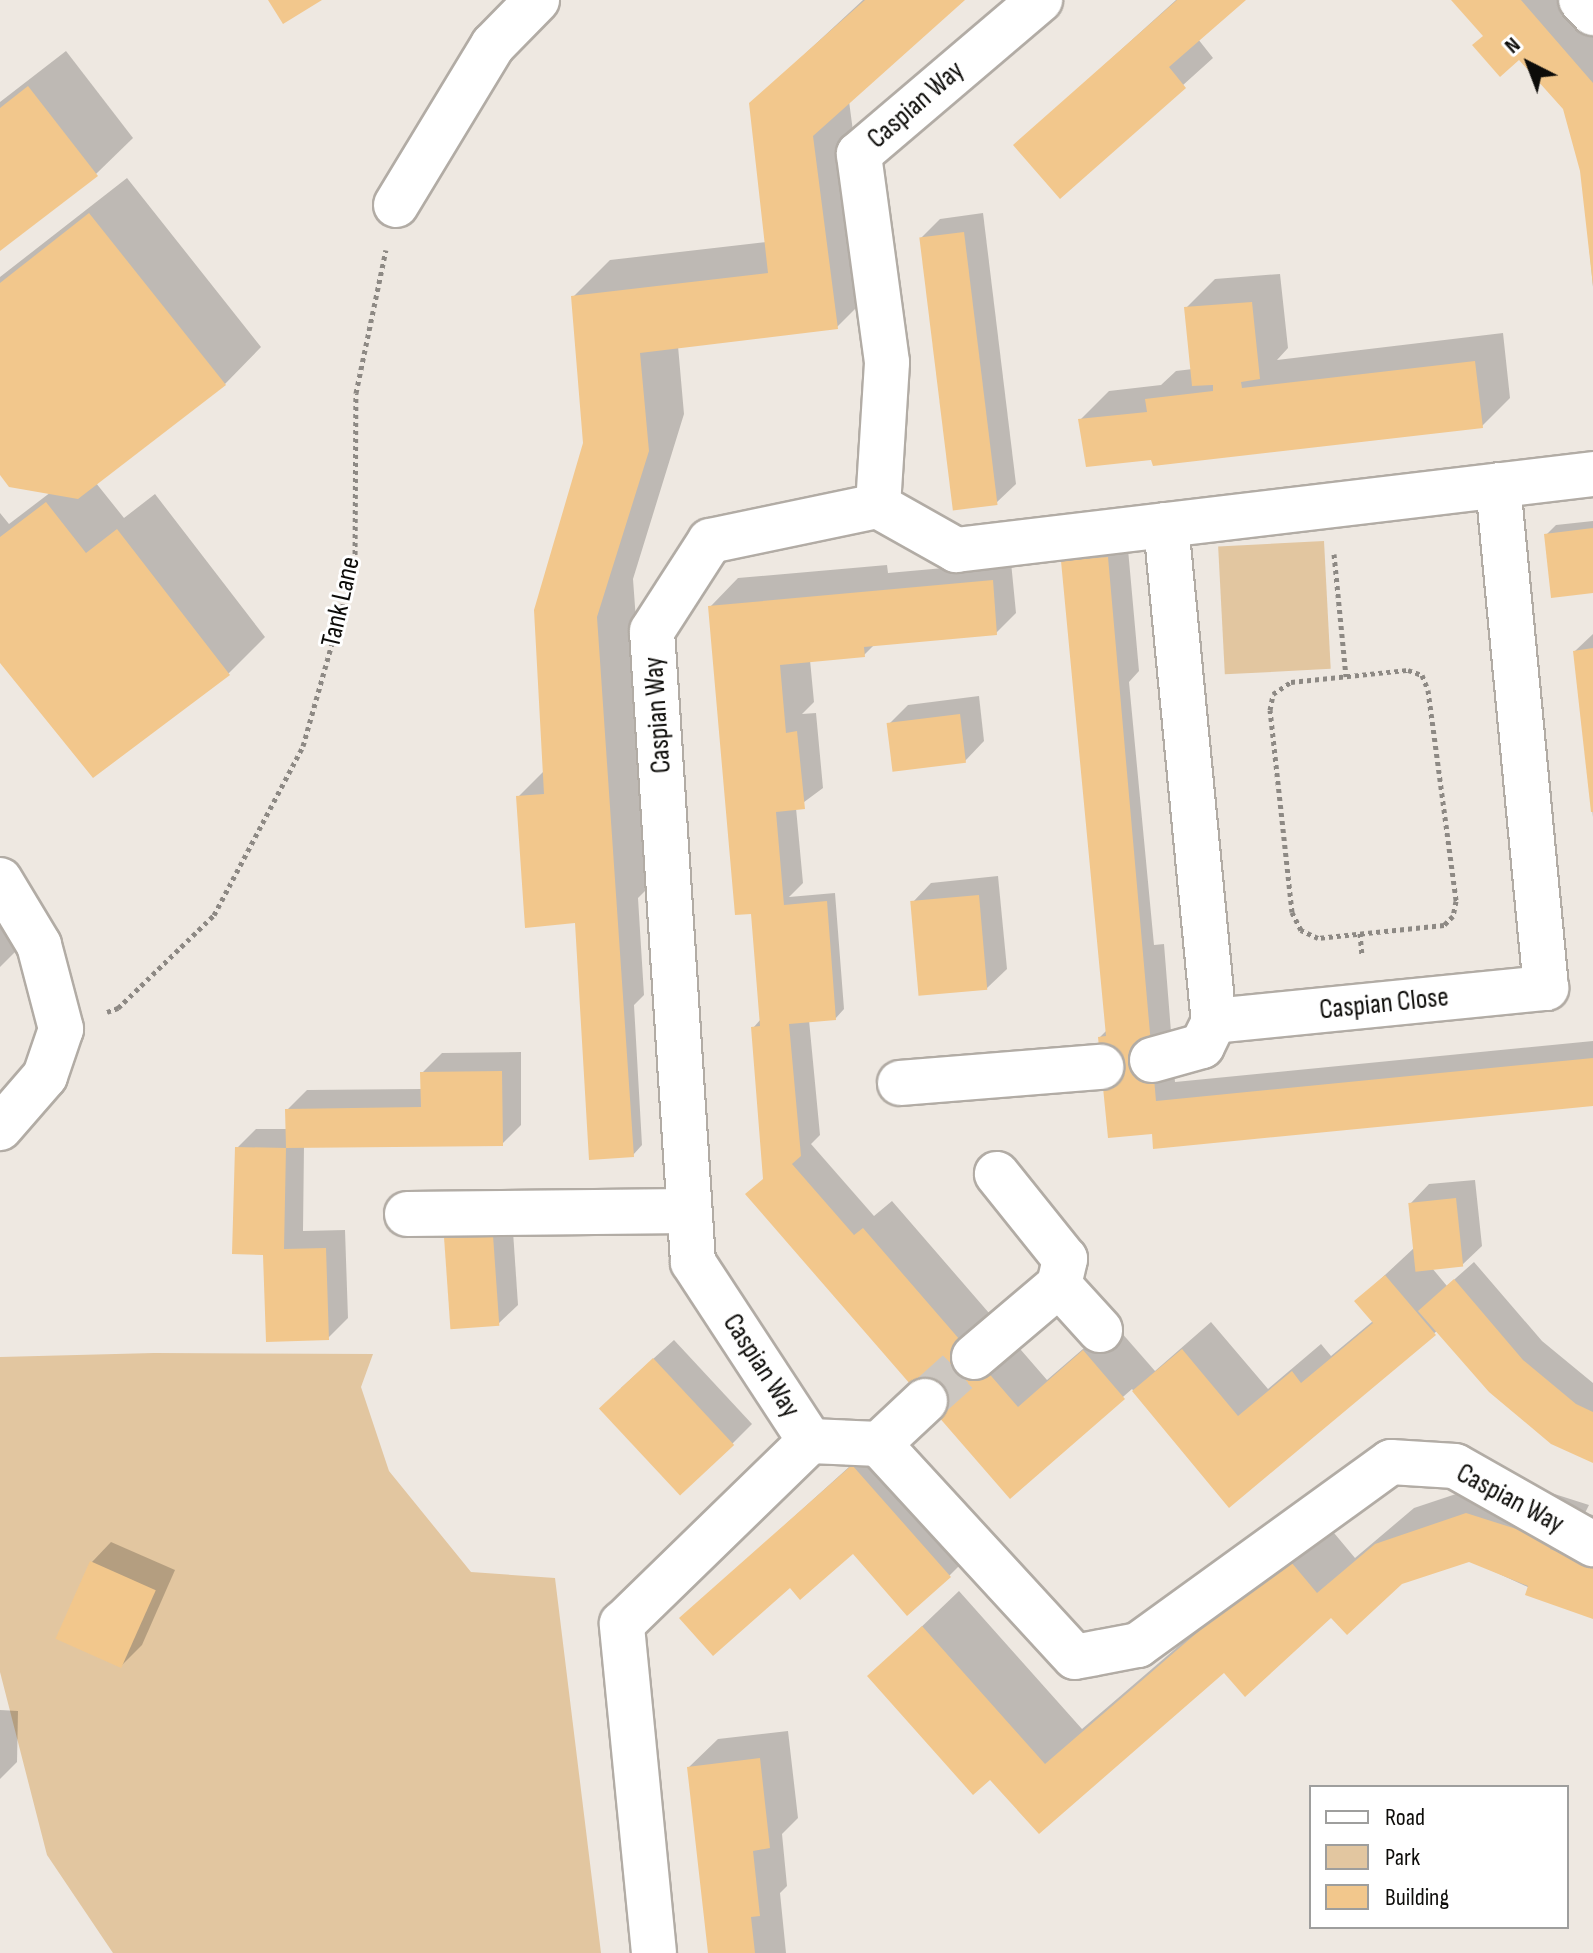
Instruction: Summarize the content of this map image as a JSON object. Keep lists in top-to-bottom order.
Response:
{
  "streets": {
    "street": ["Caspian Way", "Caspian Close"],
    "path": ["Tank Lane"]
  },
  "legend": ["Road", "Park", "Building"],
  "north": "top left"
}
